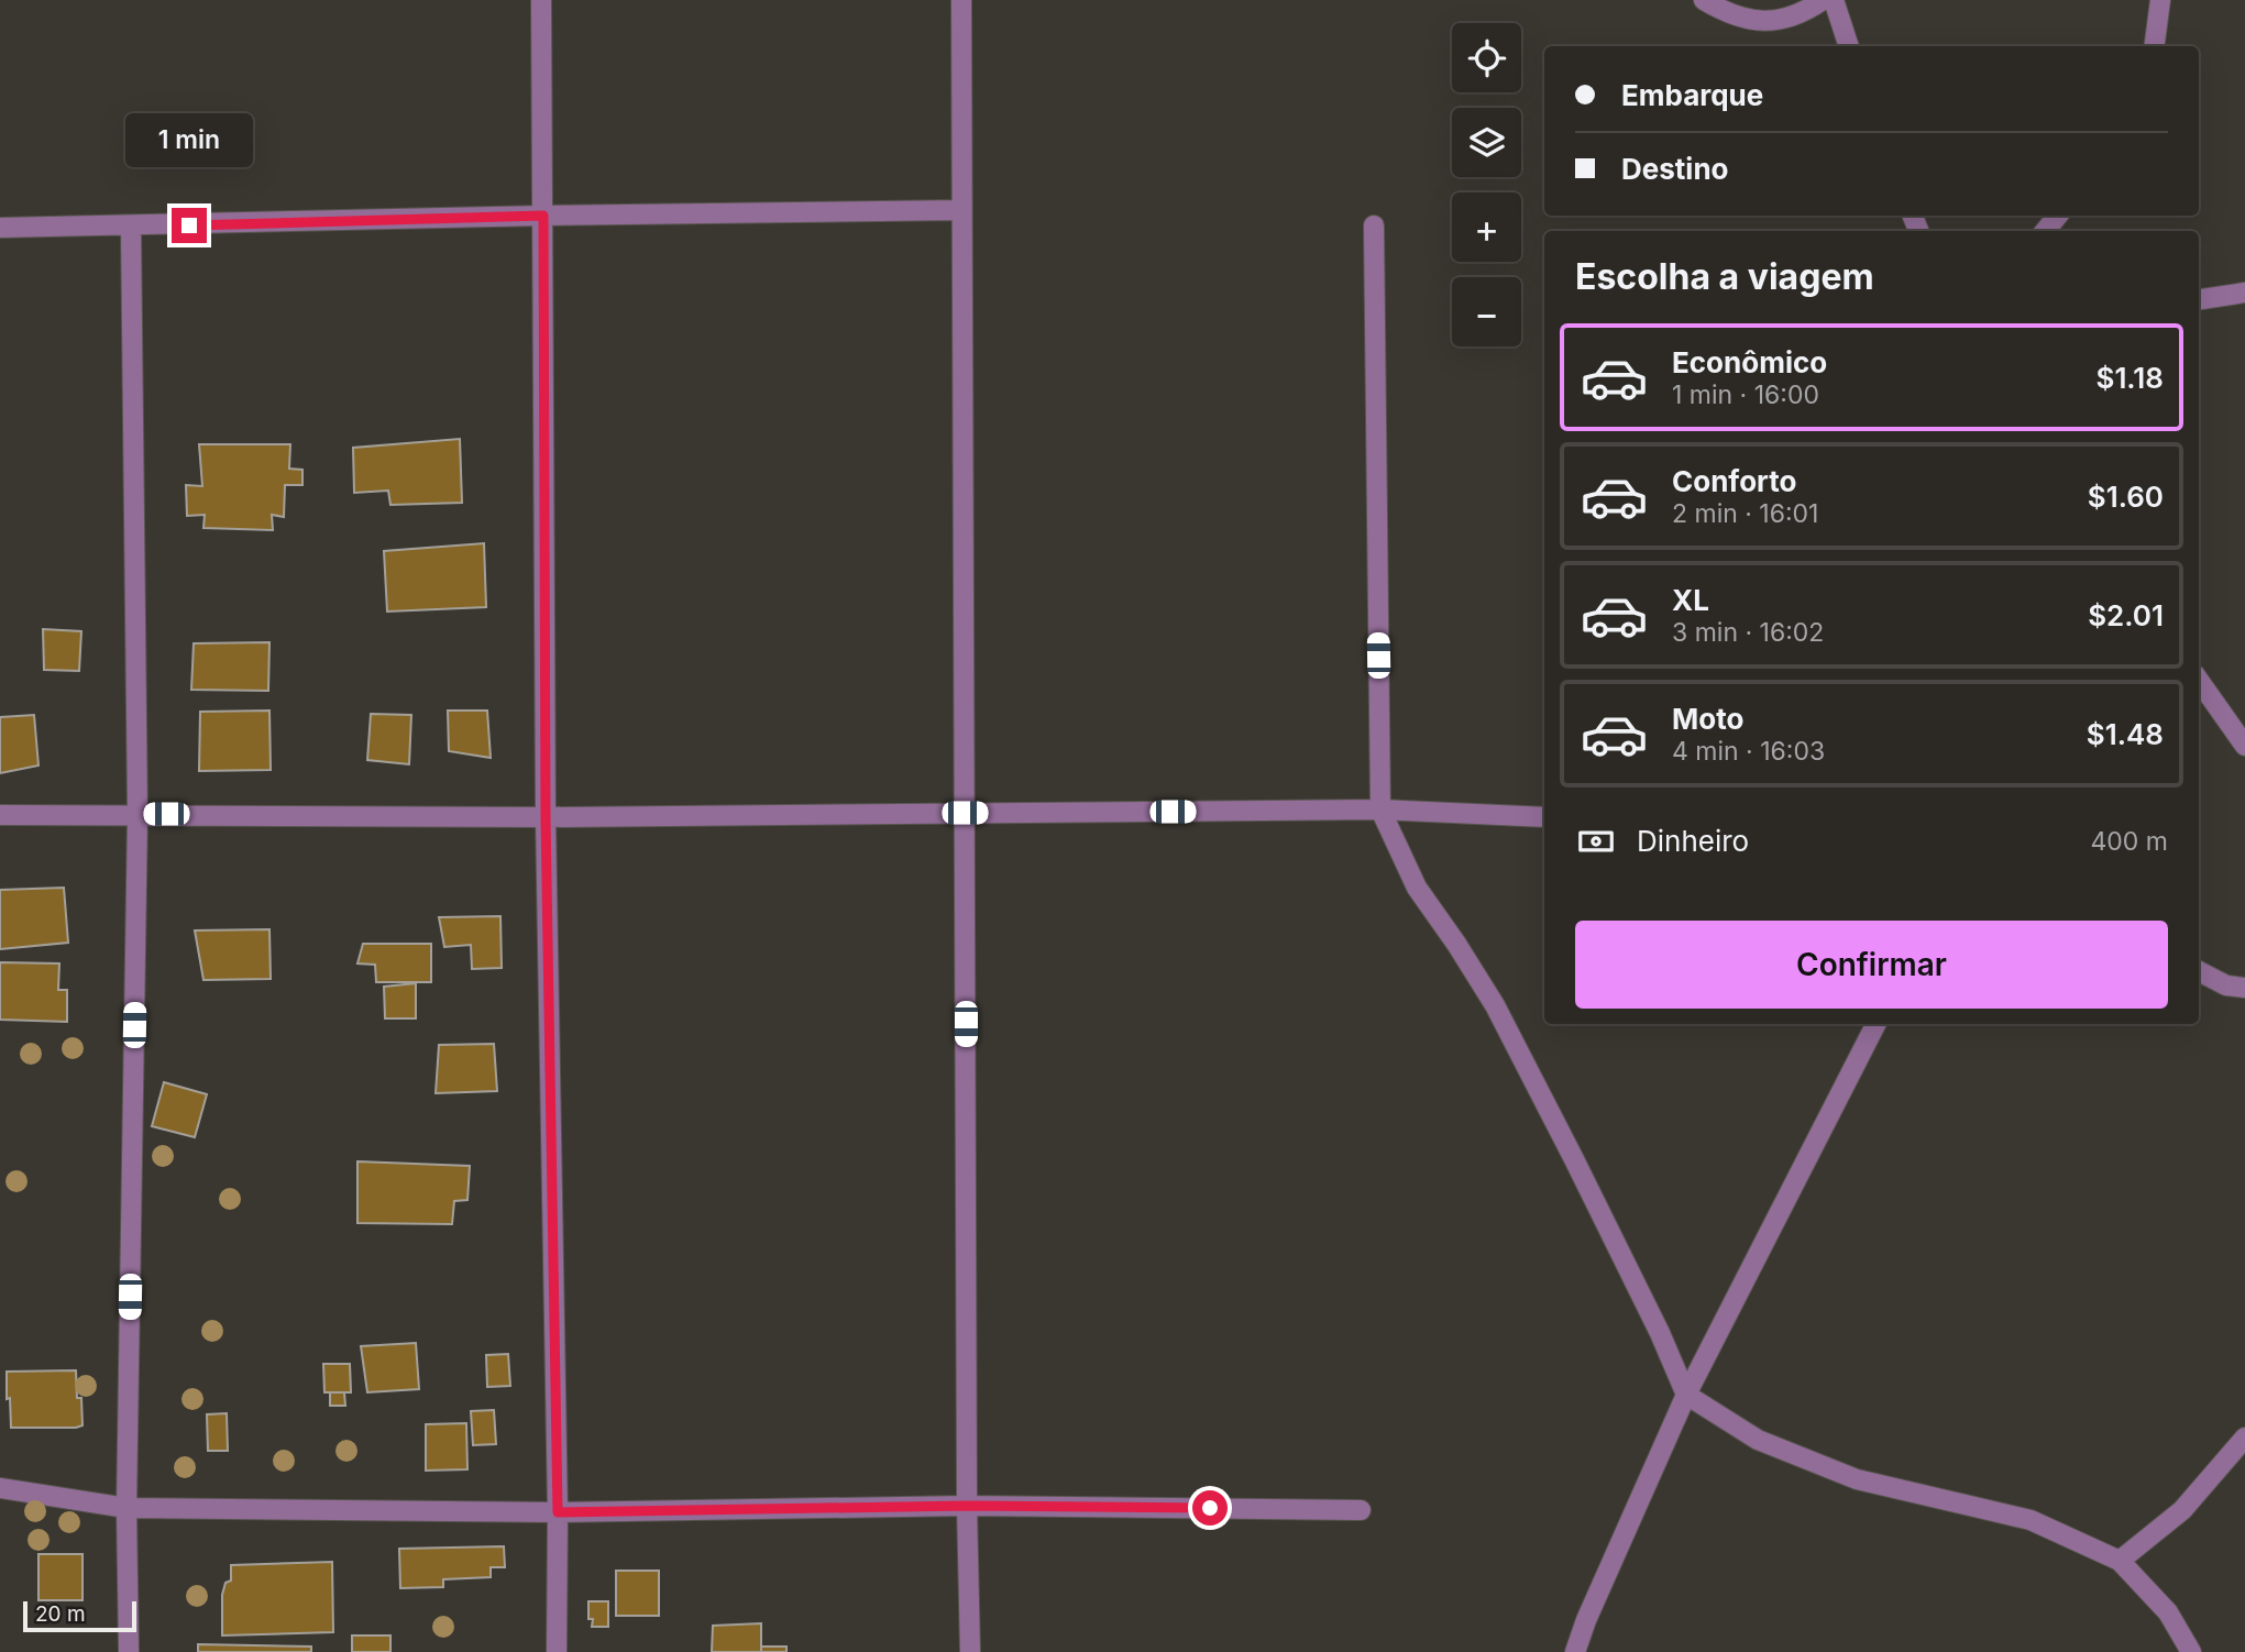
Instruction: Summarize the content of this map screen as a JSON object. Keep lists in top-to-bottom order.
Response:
{
  "scale_bar": "20 m",
  "page": {
    "map_buttons": ["+", "−"],
    "banner": ["Embarque", "Destino"],
    "bubble": "1 min",
    "heading": "Escolha a viagem",
    "list": [
      {
        "name": "Econômico",
        "note": "1 min · 16:00",
        "value": "$1.18"
      },
      {
        "name": "Conforto",
        "note": "2 min · 16:01",
        "value": "$1.60"
      },
      {
        "name": "XL",
        "note": "3 min · 16:02",
        "value": "$2.01"
      },
      {
        "name": "Moto",
        "note": "4 min · 16:03",
        "value": "$1.48"
      }
    ],
    "pay": ["Dinheiro", "400 m"],
    "buttons": "Confirmar",
    "scale": "20 m"
  }
}
